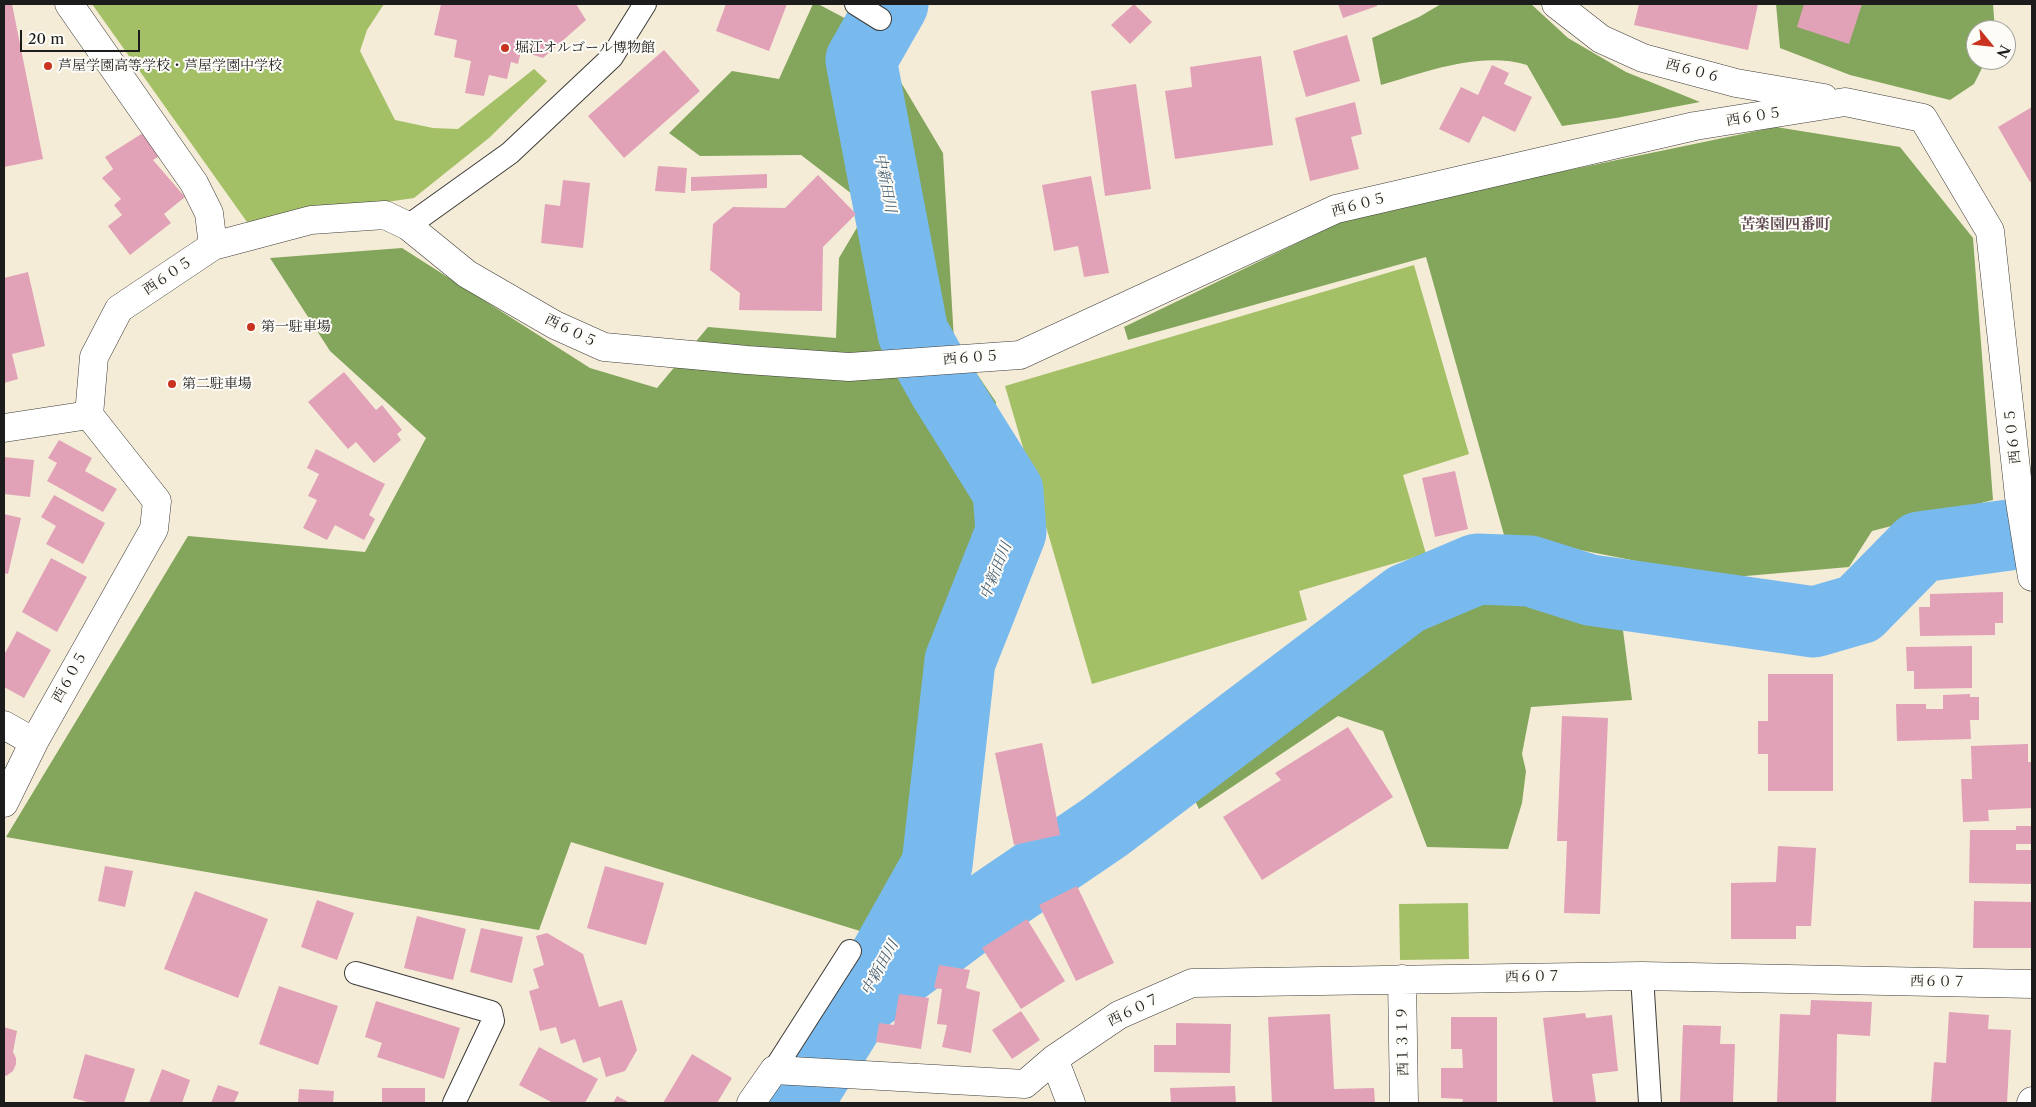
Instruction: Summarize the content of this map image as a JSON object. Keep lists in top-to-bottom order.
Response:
{
  "streets": {
    "street": [
      "西６０６",
      "西６０５",
      "西６０７",
      "西１３１９"
    ]
  },
  "crossings": [
    ["西６０６", "西６０５"],
    ["西６０７", "西１３１９"]
  ],
  "districts": ["苦楽園四番町"],
  "water": ["中新田川"],
  "places": [
    "堀江オルゴール博物館",
    "芦屋学園高等学校・芦屋学園中学校",
    "第一駐車場",
    "第二駐車場"
  ],
  "scale_bar": "20 m",
  "north": "bottom right"
}
